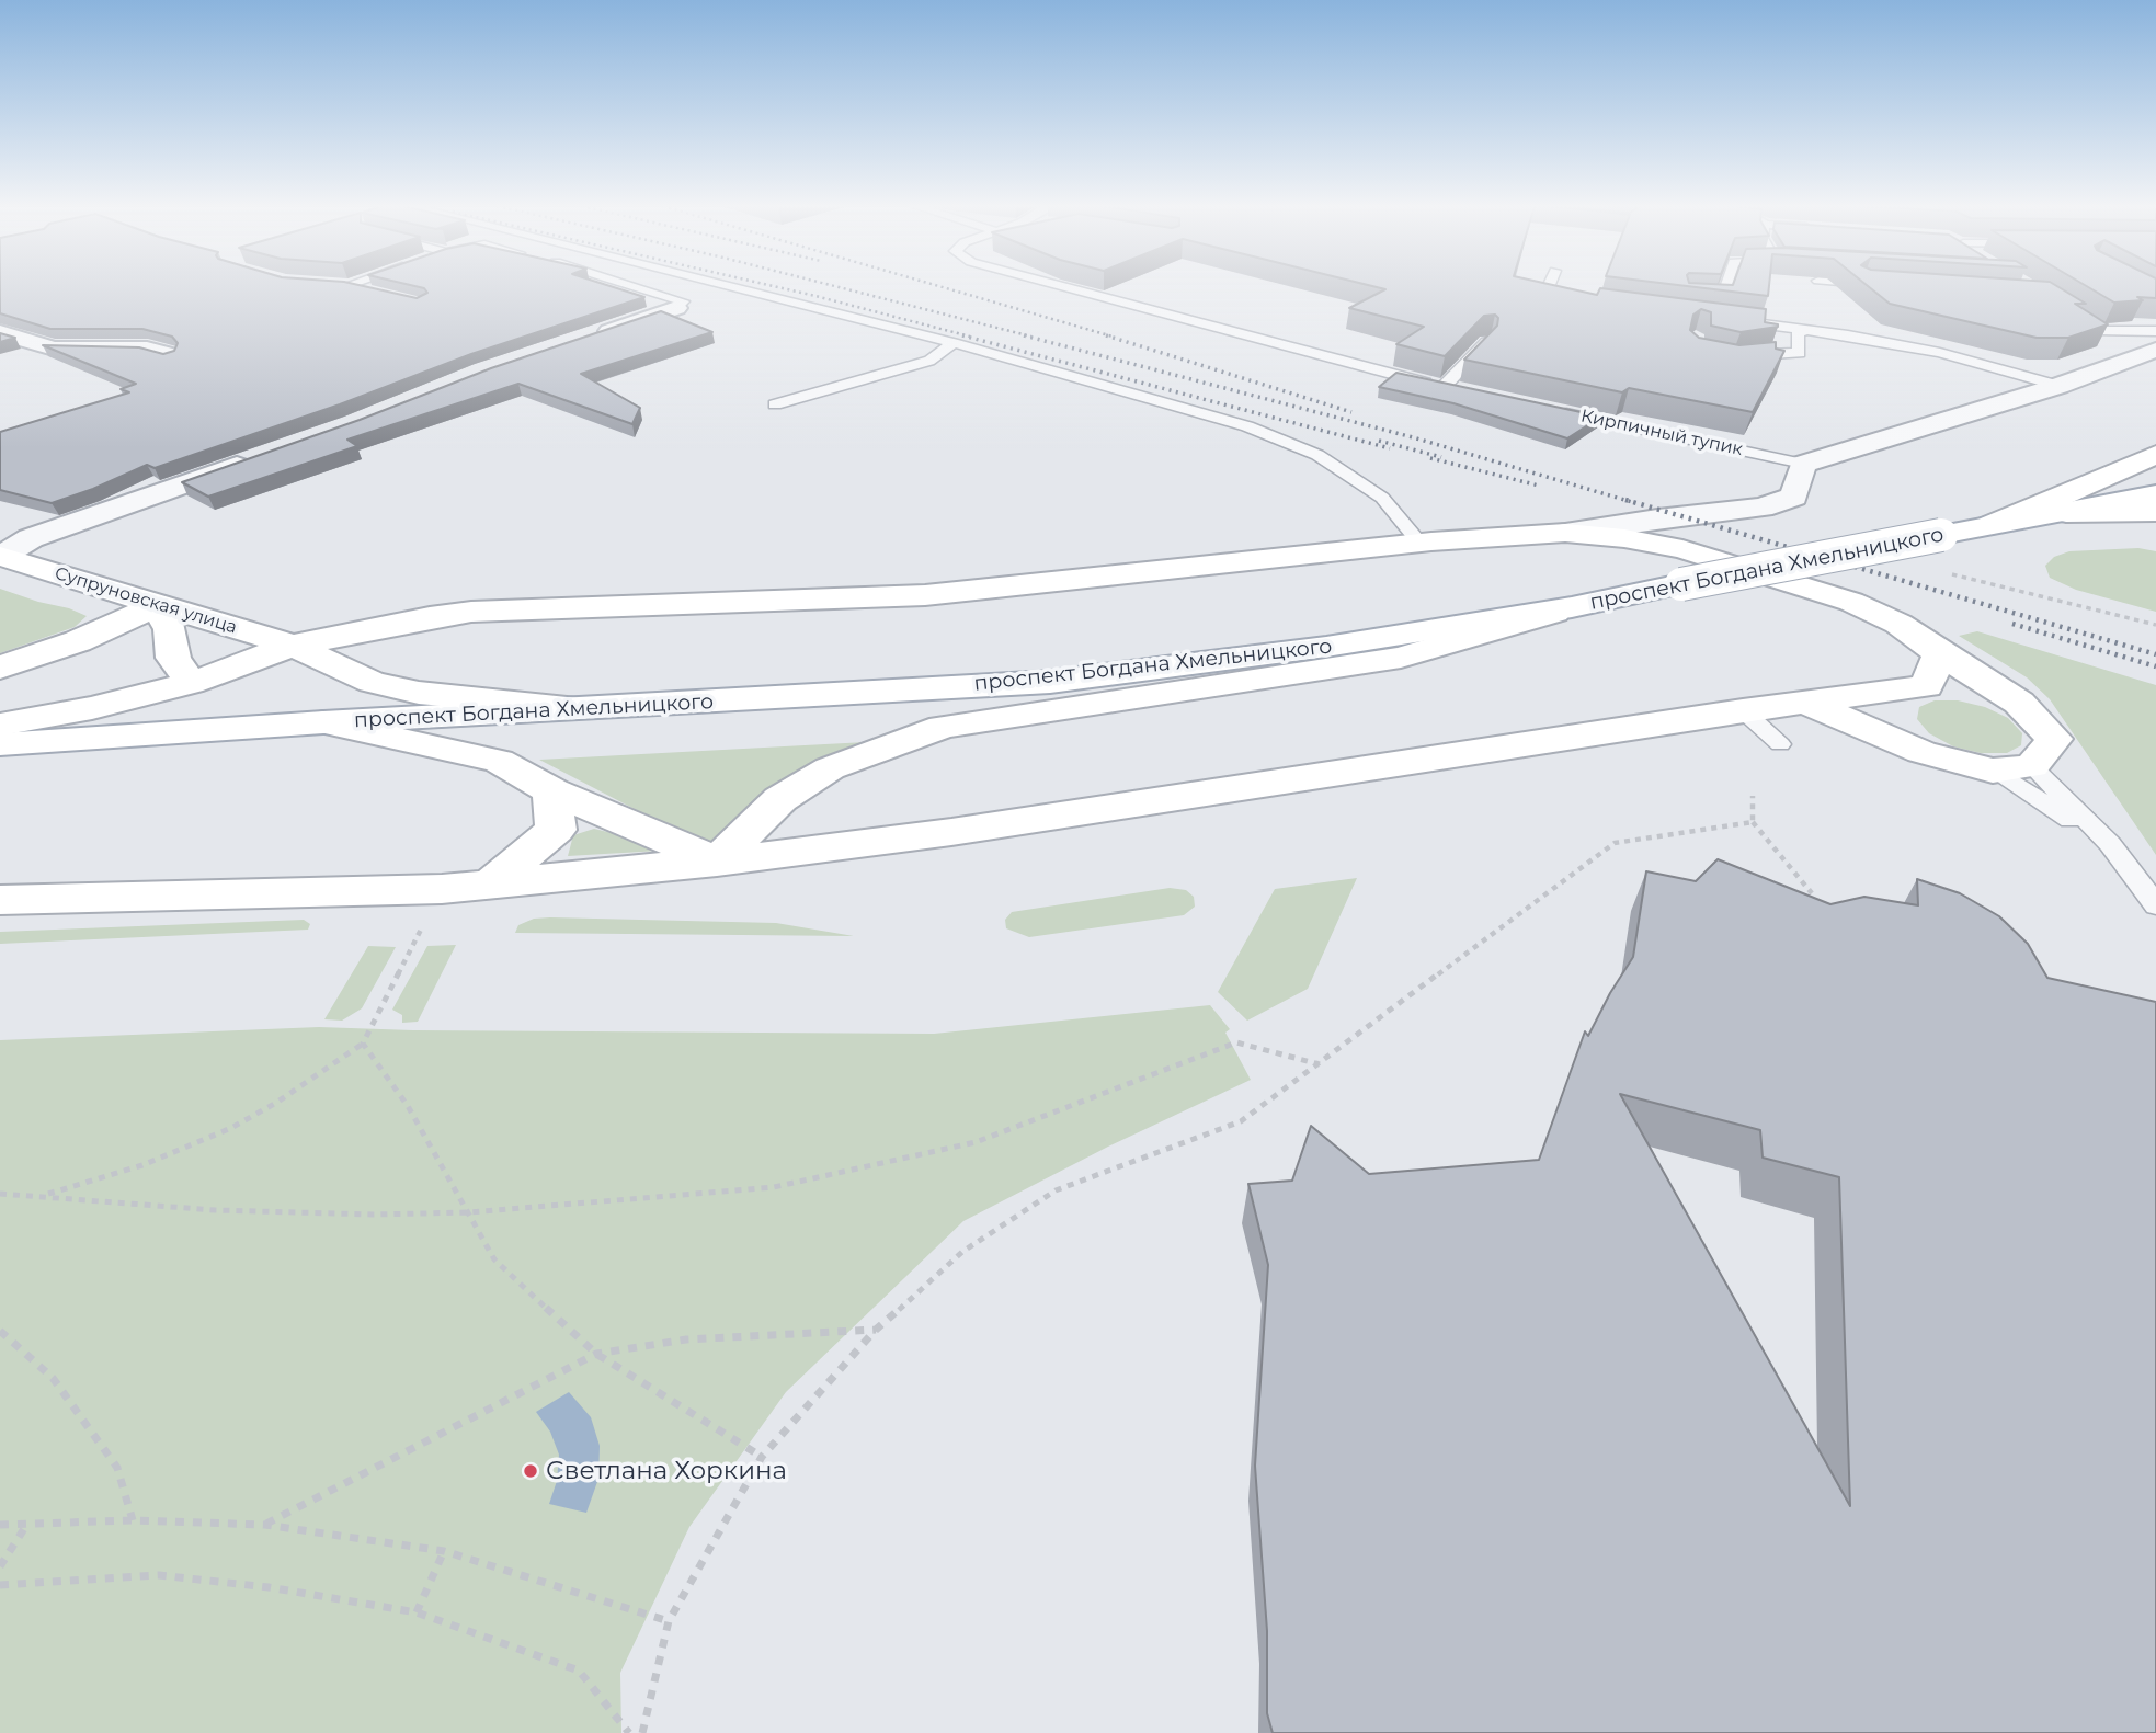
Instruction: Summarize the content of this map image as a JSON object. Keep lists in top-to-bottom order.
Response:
{
  "streets": {
    "street": ["проспект Богдана Хмельницкого", "Супруновская улица"],
    "lane": ["Кирпичный тупик"]
  },
  "crossings": [
    ["проспект Богдана Хмельницкого", "Супруновская улица"]
  ],
  "places": ["Светлана Хоркина"]
}
